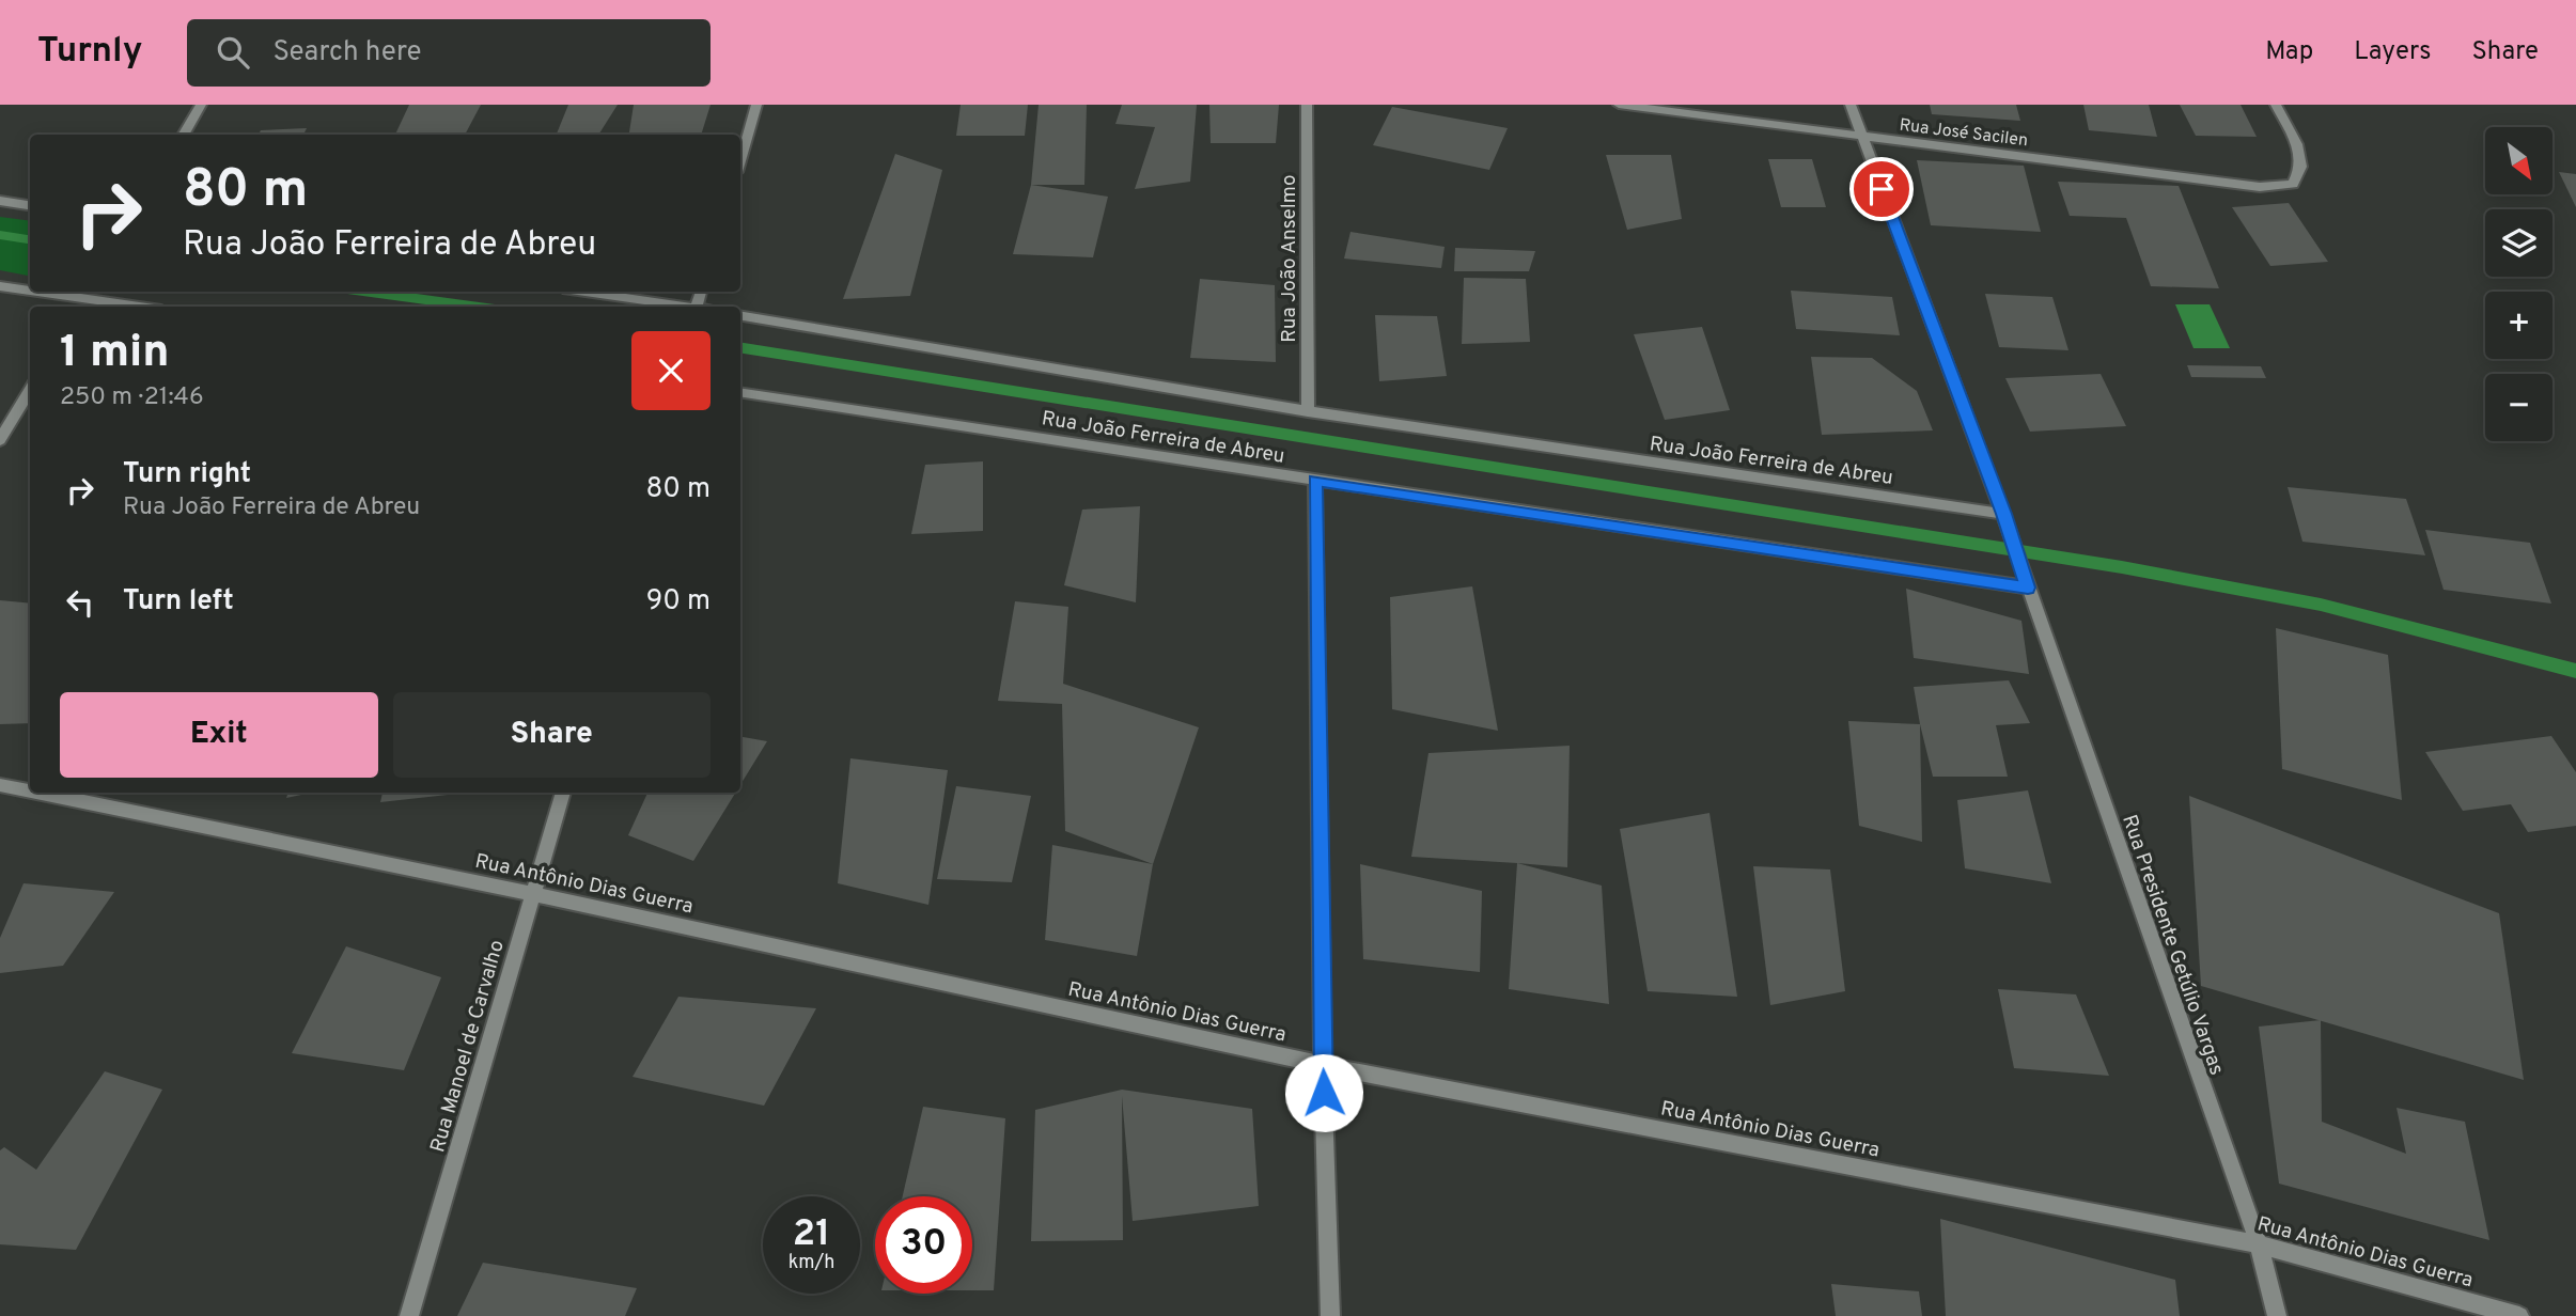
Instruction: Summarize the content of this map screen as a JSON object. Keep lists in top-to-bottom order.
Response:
{
  "streets": {
    "street": [
      "Rua José Sacilen",
      "Rua João Anselmo",
      "Rua João Ferreira de Abreu",
      "Rua Antônio Dias Guerra",
      "Rua Presidente Getúlio Vargas",
      "Rua Manoel de Carvalho"
    ]
  },
  "crossings": [
    ["Rua José Sacilen", "Rua Presidente Getúlio Vargas"],
    ["Rua João Anselmo", "Rua João Ferreira de Abreu"],
    ["Rua João Ferreira de Abreu", "Rua Presidente Getúlio Vargas"],
    ["Rua Antônio Dias Guerra", "Rua Presidente Getúlio Vargas"],
    ["Rua Antônio Dias Guerra", "Rua Manoel de Carvalho"]
  ],
  "north": "bottom right",
  "page": {
    "header": "Turnly",
    "search": "Search here",
    "nav": ["Map", "Layers", "Share"],
    "map_buttons": ["+", "−"],
    "turn": ["80 m", "Rua João Ferreira de Abreu"],
    "heading": ["1 min", "250 m · 21:46"],
    "list": [
      {
        "name": "Turn right",
        "note": "Rua João Ferreira de Abreu",
        "value": "80 m"
      },
      {
        "name": "Turn left",
        "value": "90 m"
      }
    ],
    "buttons": ["Exit", "Share"],
    "speed": "21 km/h",
    "limit": "30"
  }
}
